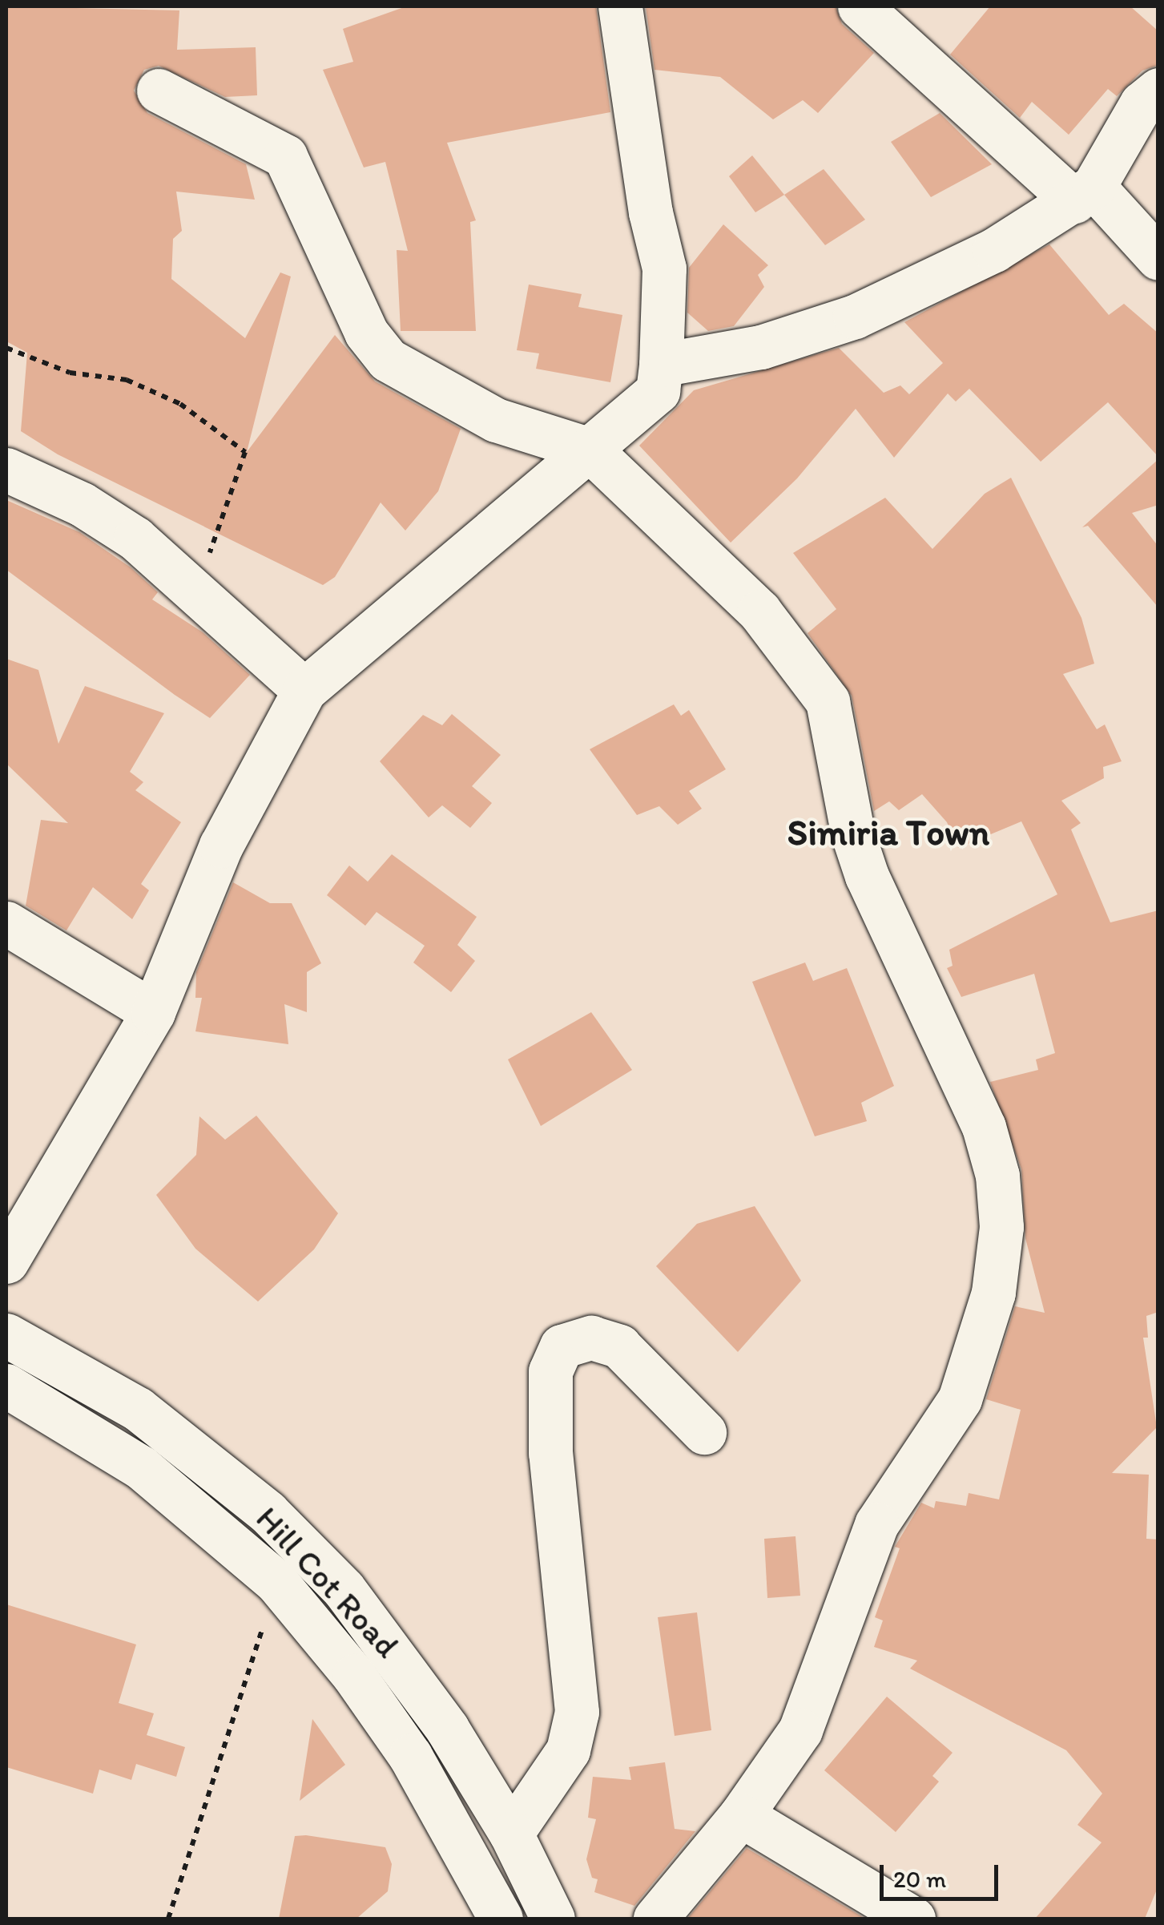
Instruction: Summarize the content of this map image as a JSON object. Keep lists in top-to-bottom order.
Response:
{
  "streets": {
    "street": ["Hill Cot Road"]
  },
  "districts": ["Simiria Town"],
  "scale_bar": "20 m"
}
